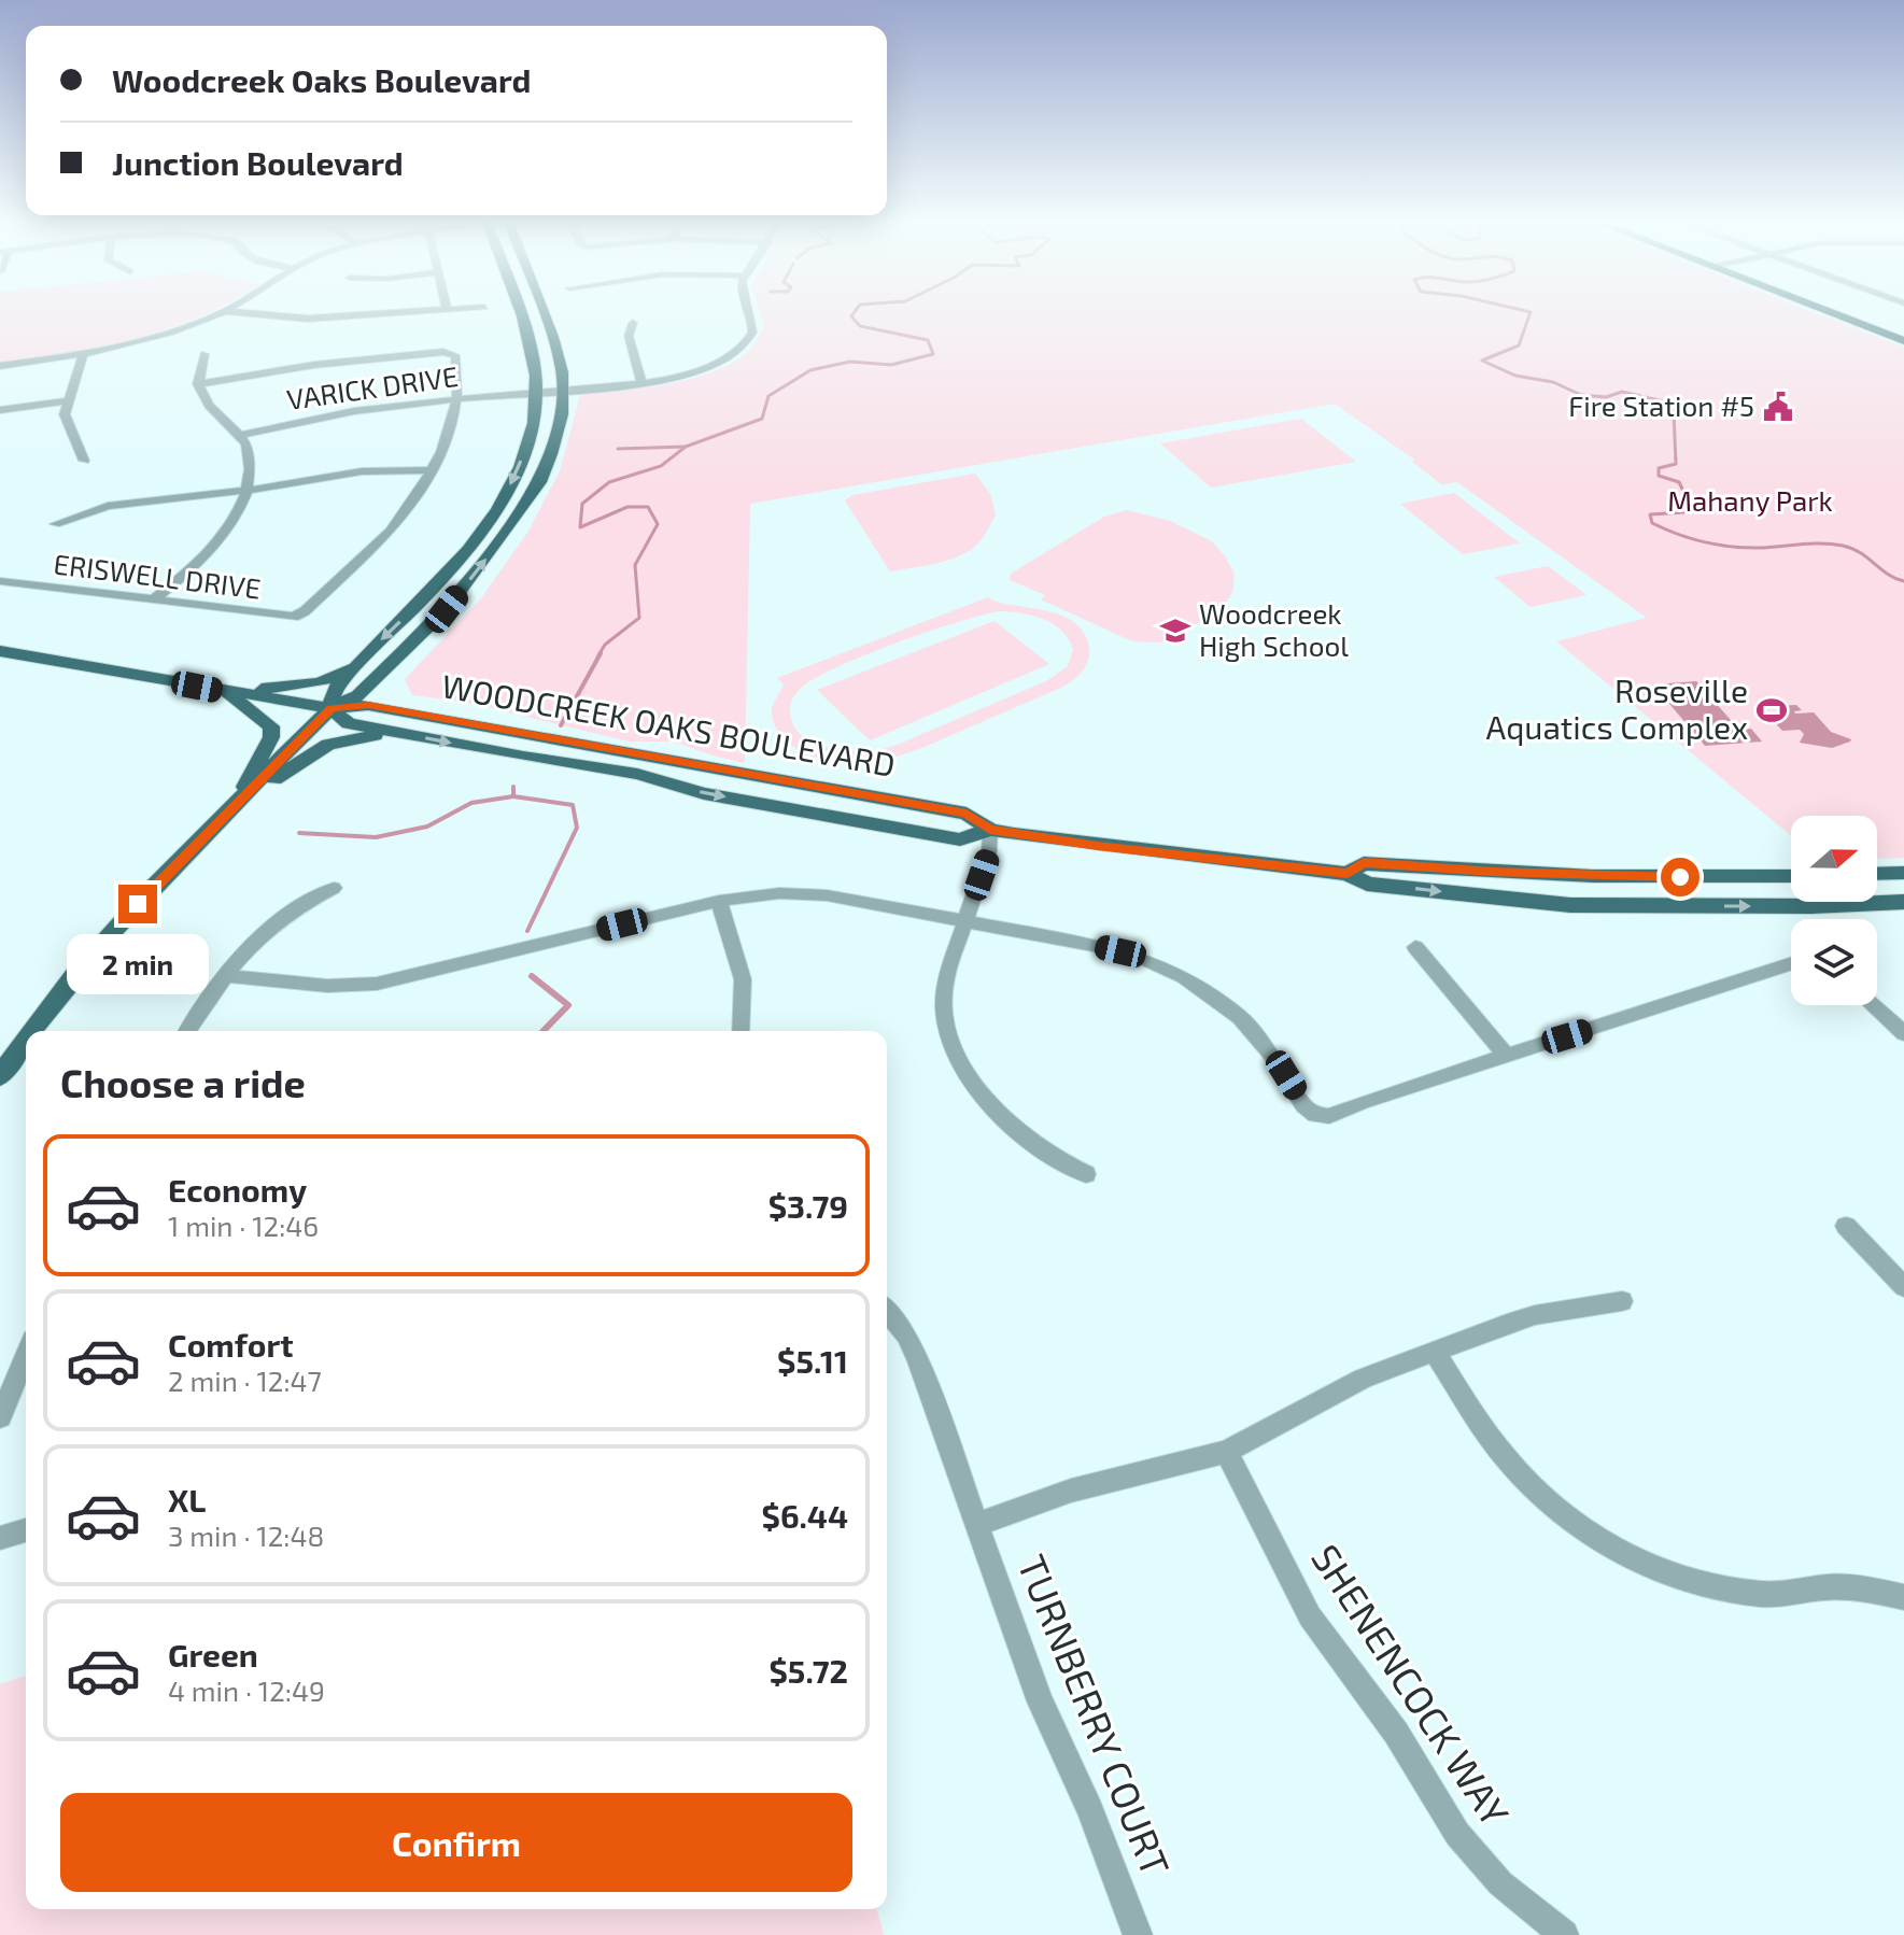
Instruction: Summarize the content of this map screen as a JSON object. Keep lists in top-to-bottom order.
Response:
{
  "streets": {
    "main road": ["WOODCREEK OAKS BOULEVARD"],
    "street": [
      "VARICK DRIVE",
      "ERISWELL DRIVE",
      "SHENENCOCK WAY",
      "TURNBERRY COURT"
    ]
  },
  "parks": ["Mahany Park"],
  "places": {
    "public building": ["Fire Station #5"],
    "school or university": ["Woodcreek High School"],
    "sports": ["Roseville Aquatics Complex"]
  },
  "north": "right",
  "page": {
    "banner": ["Woodcreek Oaks Boulevard", "Junction Boulevard"],
    "bubble": "2 min",
    "heading": "Choose a ride",
    "list": [
      {
        "name": "Economy",
        "note": "1 min · 12:46",
        "value": "$3.79"
      },
      {
        "name": "Comfort",
        "note": "2 min · 12:47",
        "value": "$5.11"
      },
      {
        "name": "XL",
        "note": "3 min · 12:48",
        "value": "$6.44"
      },
      {
        "name": "Green",
        "note": "4 min · 12:49",
        "value": "$5.72"
      }
    ],
    "buttons": "Confirm"
  }
}
